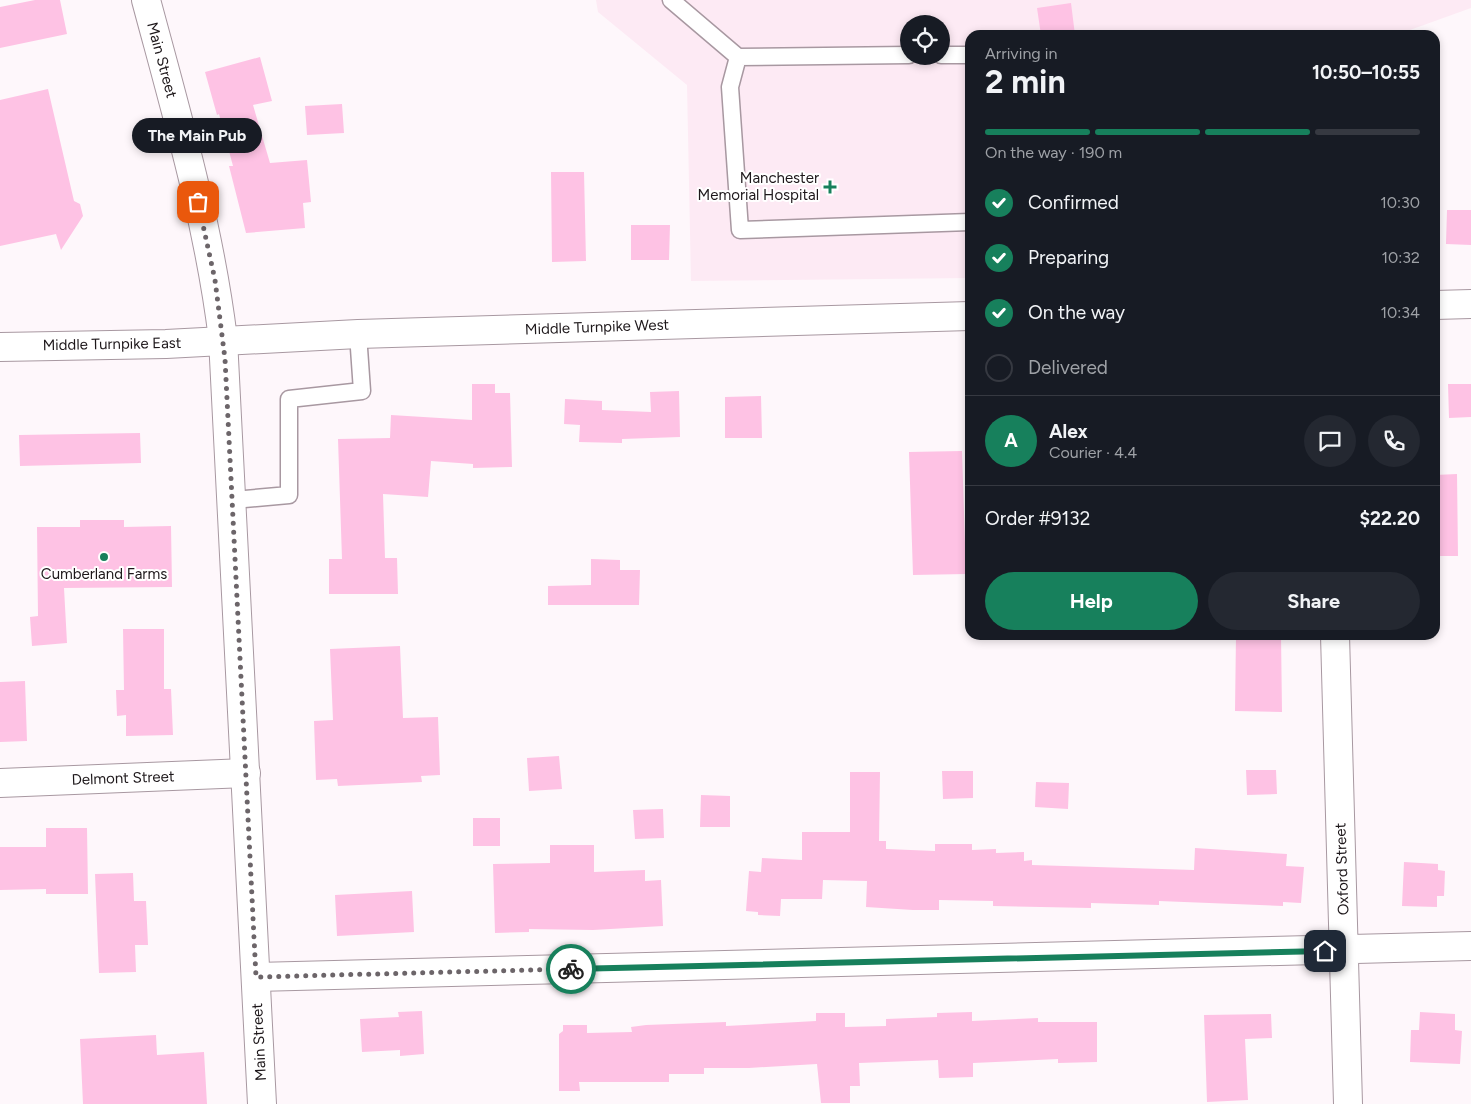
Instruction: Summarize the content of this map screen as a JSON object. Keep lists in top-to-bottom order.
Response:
{
  "streets": {
    "main road": [
      "Main Street",
      "Middle Turnpike West",
      "Middle Turnpike East",
      "Delmont Street",
      "Oxford Street"
    ]
  },
  "crossings": [
    ["Main Street", "Middle Turnpike West"],
    ["Main Street", "Middle Turnpike East"],
    ["Main Street", "Delmont Street"],
    ["Middle Turnpike West", "Middle Turnpike East"]
  ],
  "places": {
    "health": ["Manchester Memorial Hospital"],
    "other": ["The Main Pub", "Cumberland Farms"]
  },
  "page": {
    "heading": ["2 min", "Arriving in", "10:50–10:55"],
    "panel": [
      "Alex",
      "Courier · 4.4",
      "Order #9132",
      "$22.20"
    ],
    "bar": "On the way · 190 m",
    "bubble": "The Main Pub",
    "list": [
      ["Confirmed", "10:30"],
      ["Preparing", "10:32"],
      ["On the way", "10:34"],
      "Delivered"
    ],
    "round": "A",
    "buttons": ["Help", "Share"]
  }
}
